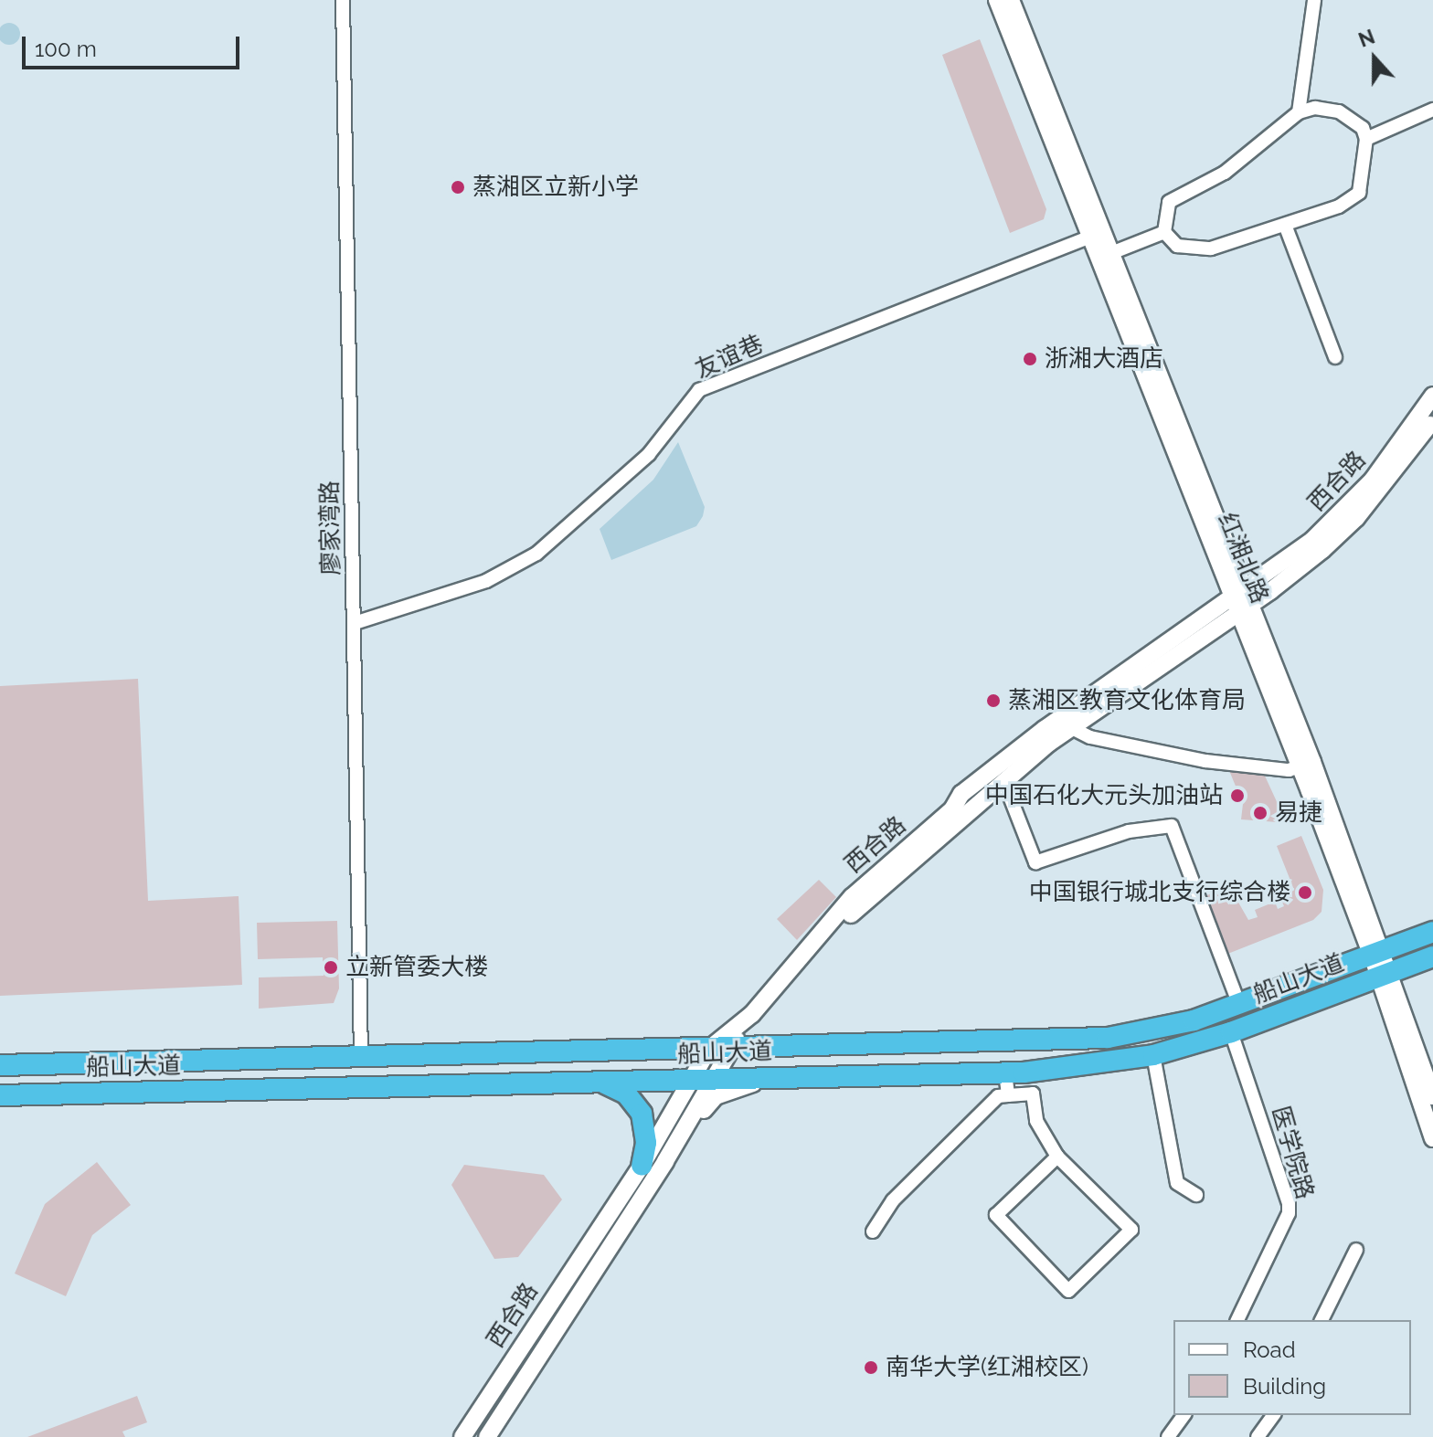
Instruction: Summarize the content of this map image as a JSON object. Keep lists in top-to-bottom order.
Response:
{
  "streets": {
    "highway": ["船山大道"],
    "main road": ["西合路", "红湘北路"],
    "street": ["友谊巷", "廖家湾路", "医学院路"]
  },
  "crossings": [
    ["友谊巷", "廖家湾路"],
    ["友谊巷", "红湘北路"],
    ["西合路", "红湘北路"],
    ["西合路", "船山大道"],
    ["廖家湾路", "船山大道"],
    ["红湘北路", "船山大道"],
    ["船山大道", "医学院路"]
  ],
  "places": [
    "蒸湘区立新小学",
    "浙湘大酒店",
    "蒸湘区教育文化体育局",
    "中国石化大元头加油站",
    "易捷",
    "中国银行城北支行综合楼",
    "立新管委大楼",
    "南华大学(红湘校区)"
  ],
  "legend": ["Road", "Building"],
  "scale_bar": "100 m",
  "north": "top"
}
